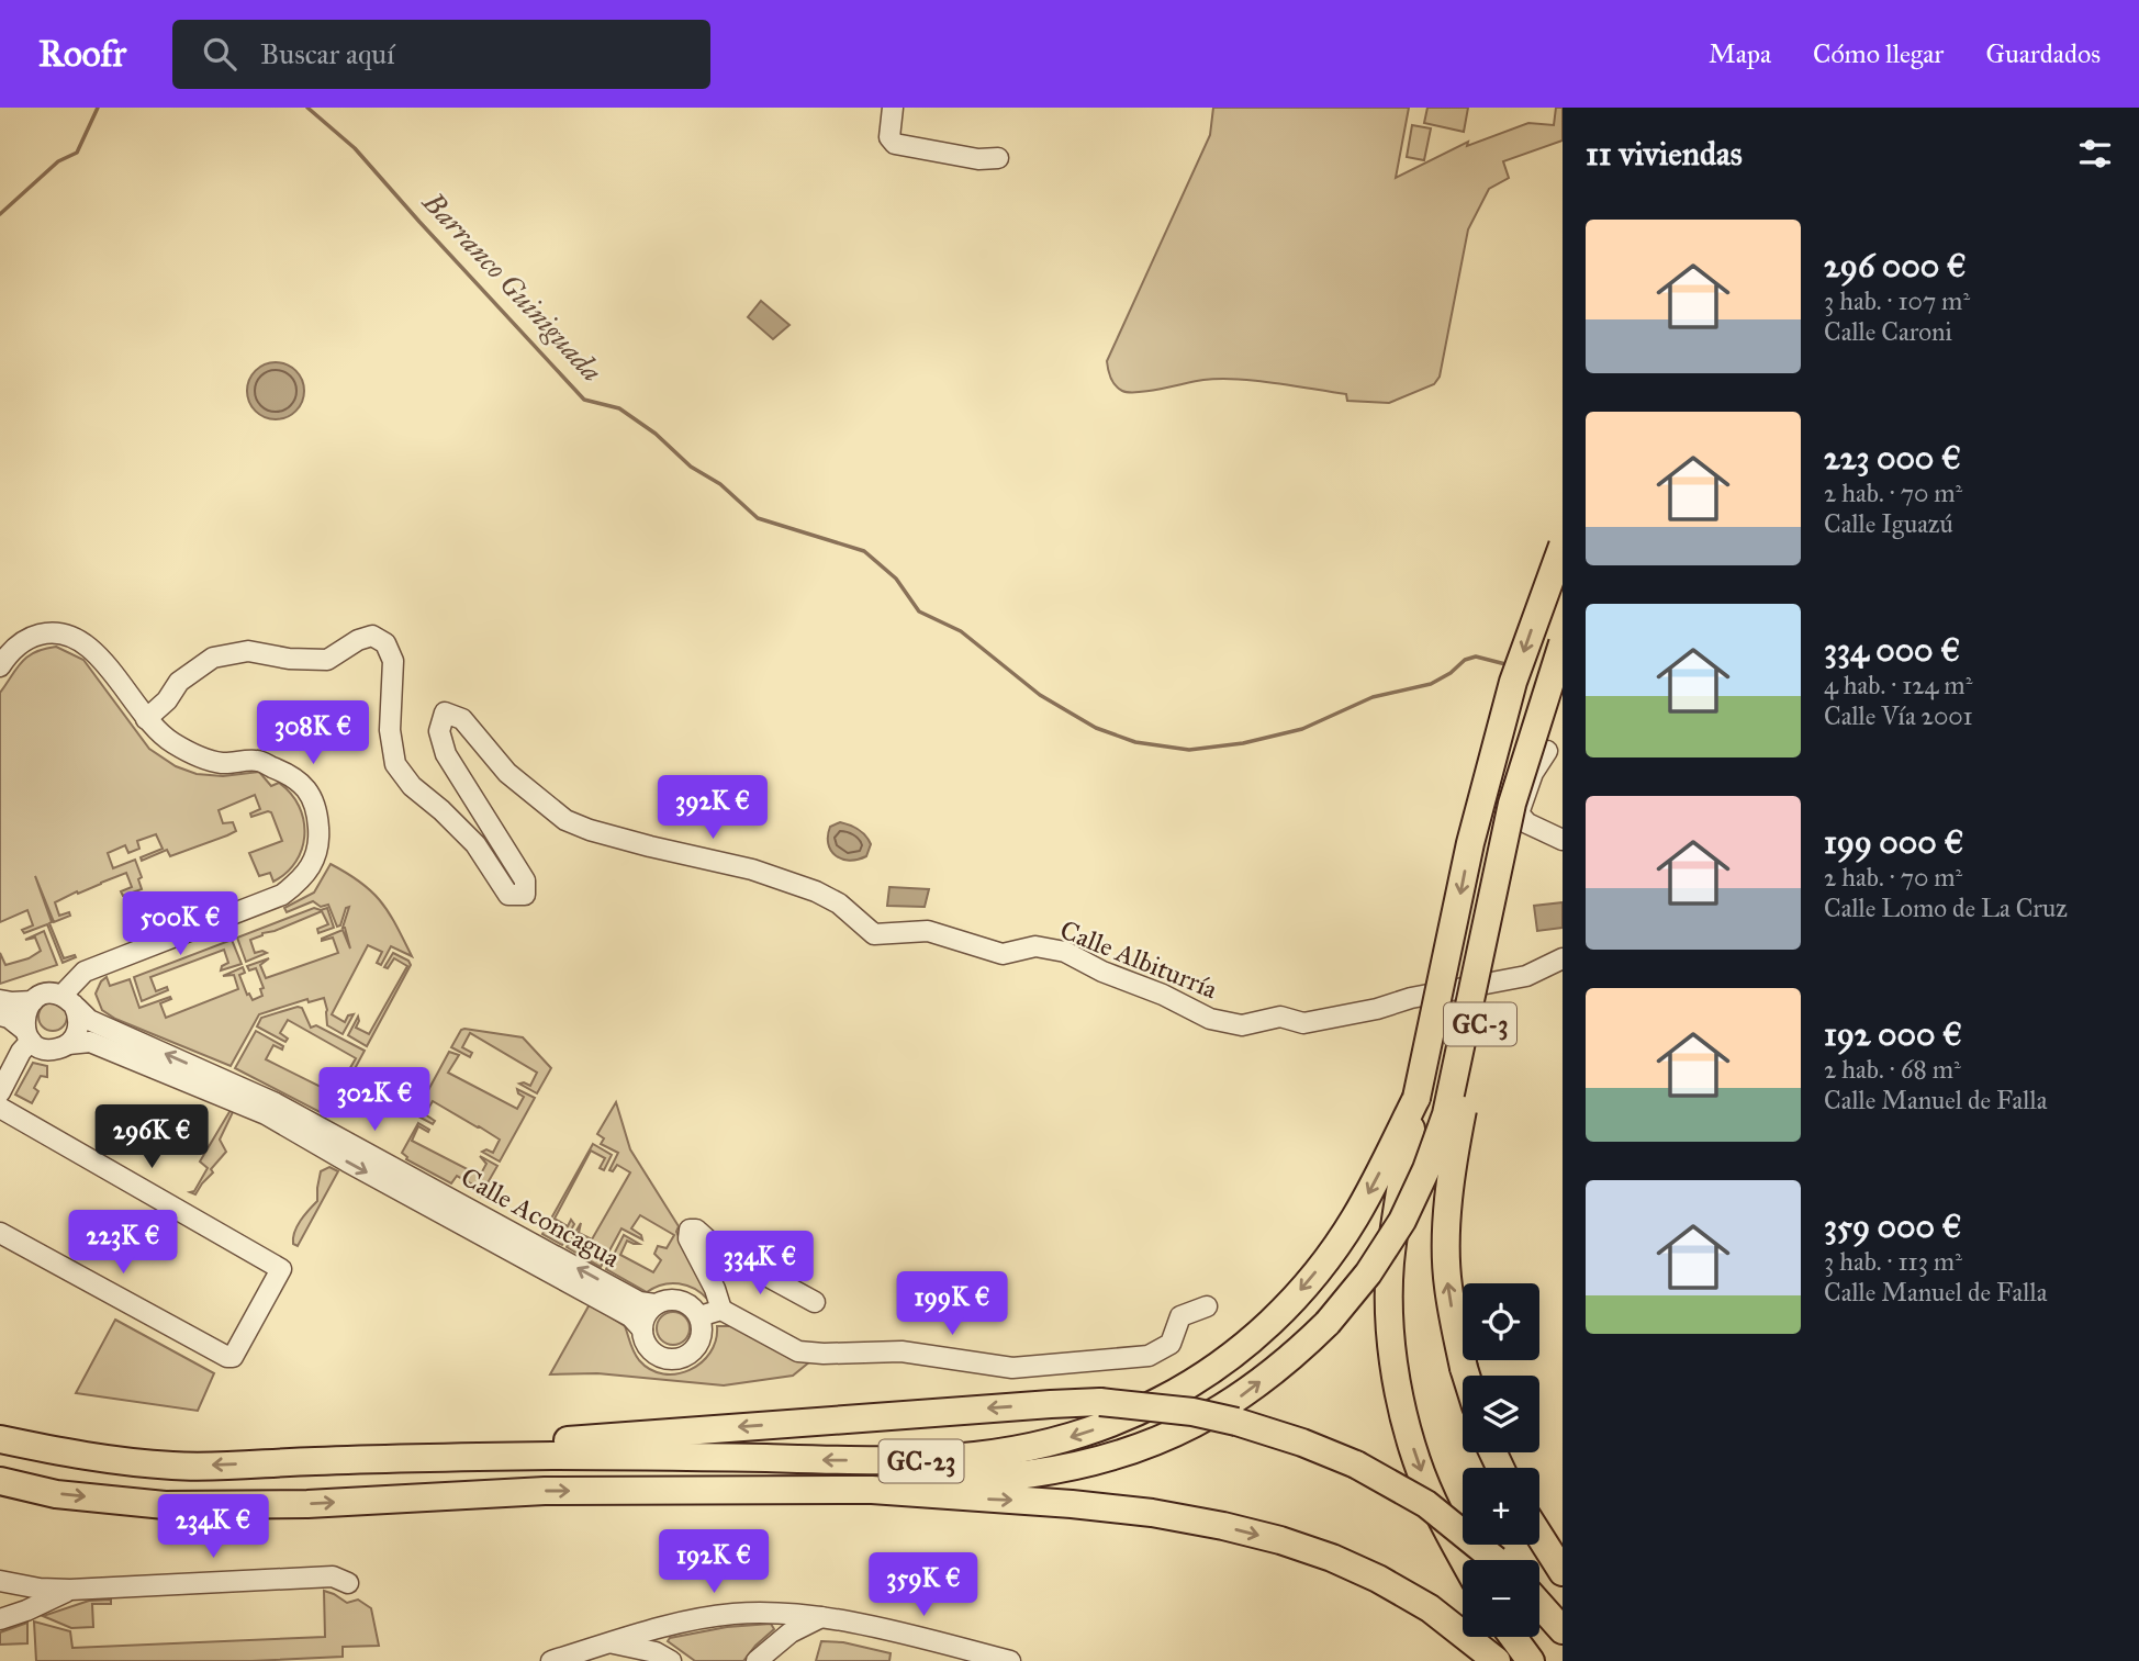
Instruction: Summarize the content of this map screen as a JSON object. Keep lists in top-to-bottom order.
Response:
{
  "streets": {
    "highway": ["GC-3", "GC-23"],
    "street": ["Calle Albiturría", "Calle Aconcagua"]
  },
  "crossings": [
    ["GC-3", "GC-23"]
  ],
  "water": ["Barranco Guiniguada"],
  "page": {
    "header": "Roofr",
    "search": "Buscar aquí",
    "nav": ["Mapa", "Cómo llegar", "Guardados"],
    "heading": "11 viviendas",
    "list": [
      {
        "name": "296 000 €",
        "note": "3 hab. · 107 m² · Calle Caroni"
      },
      {
        "name": "223 000 €",
        "note": "2 hab. · 70 m² · Calle Iguazú"
      },
      {
        "name": "334 000 €",
        "note": "4 hab. · 124 m² · Calle Vía 2001"
      },
      {
        "name": "199 000 €",
        "note": "2 hab. · 70 m² · Calle Lomo de La Cruz"
      },
      {
        "name": "192 000 €",
        "note": "2 hab. · 68 m² · Calle Manuel de Falla"
      },
      {
        "name": "359 000 €",
        "note": "3 hab. · 113 m² · Calle Manuel de Falla"
      }
    ],
    "price": [
      "308K €",
      "392K €",
      "500K €",
      "302K €",
      "296K €",
      "223K €",
      "334K €",
      "199K €",
      "234K €",
      "192K €",
      "359K €"
    ],
    "map_buttons": ["+", "−"]
  }
}
